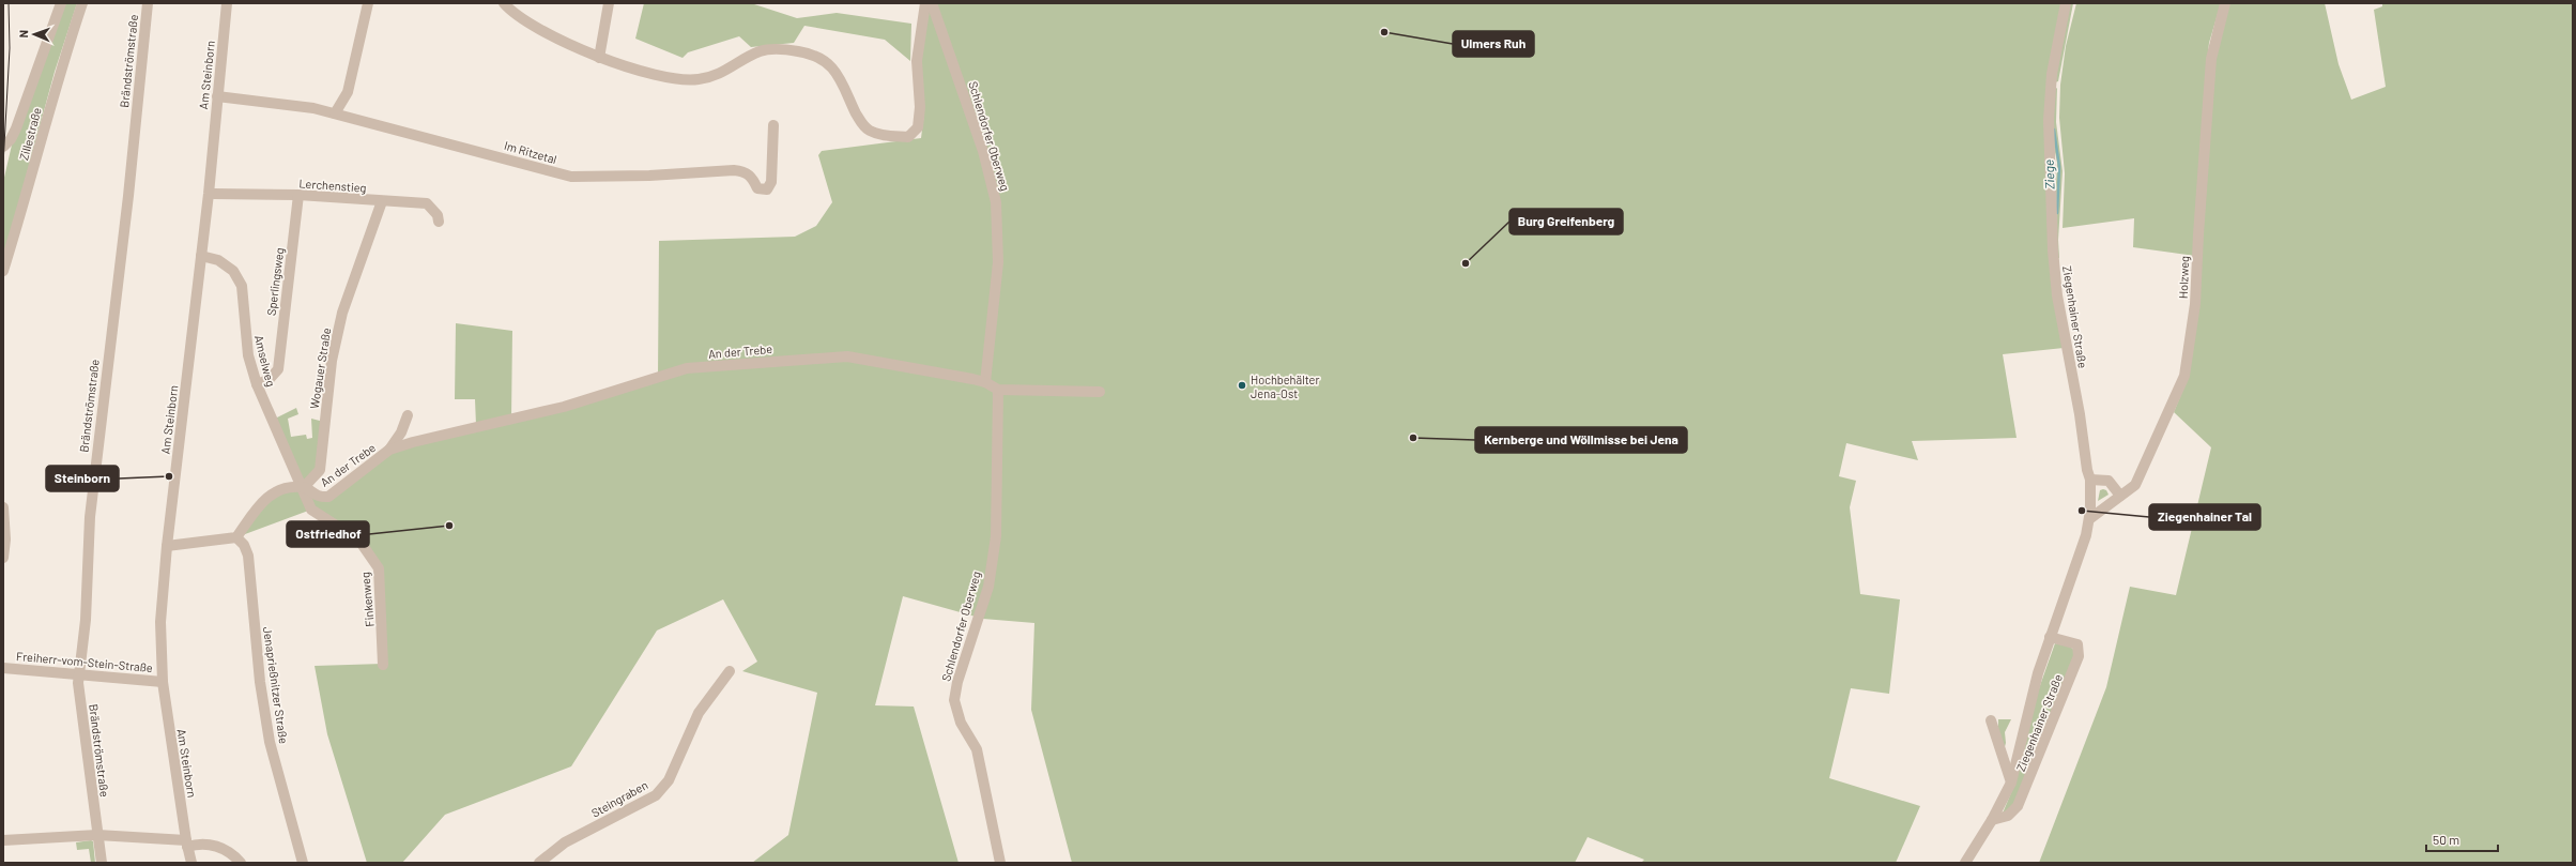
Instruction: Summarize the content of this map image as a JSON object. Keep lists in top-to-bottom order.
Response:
{
  "streets": {
    "street": [
      "Brändströmstraße",
      "Am Steinborn",
      "Zillestraße",
      "Schlendorfer Oberweg",
      "Im Ritzetal",
      "Lerchenstieg",
      "Holzweg",
      "Sperlingsweg",
      "Ziegenhainer Straße",
      "An der Trebe",
      "Amselweg",
      "Wogauer Straße",
      "Finkenweg",
      "Freiherr-vom-Stein-Straße",
      "Jenaprießnitzer Straße",
      "Steingraben"
    ]
  },
  "crossings": [
    ["Brändströmstraße", "Freiherr-vom-Stein-Straße"],
    ["Am Steinborn", "Im Ritzetal"],
    ["Am Steinborn", "Amselweg"],
    ["Am Steinborn", "Freiherr-vom-Stein-Straße"],
    ["Schlendorfer Oberweg", "An der Trebe"],
    ["Lerchenstieg", "Sperlingsweg"],
    ["Lerchenstieg", "Wogauer Straße"],
    ["Holzweg", "Ziegenhainer Straße"],
    ["Sperlingsweg", "Amselweg"],
    ["An der Trebe", "Amselweg"],
    ["An der Trebe", "Wogauer Straße"],
    ["An der Trebe", "Finkenweg"],
    ["An der Trebe", "Jenaprießnitzer Straße"],
    ["Amselweg", "Wogauer Straße"],
    ["Amselweg", "Finkenweg"],
    ["Wogauer Straße", "Finkenweg"]
  ],
  "water": ["Ziege"],
  "places": [
    "Ulmers Ruh",
    "Burg Greifenberg",
    "Hochbehälter Jena-Ost",
    "Kernberge und Wöllmisse bei Jena",
    "Steinborn",
    "Ziegenhainer Tal",
    "Ostfriedhof"
  ],
  "scale_bar": "50 m",
  "north": "left"
}
